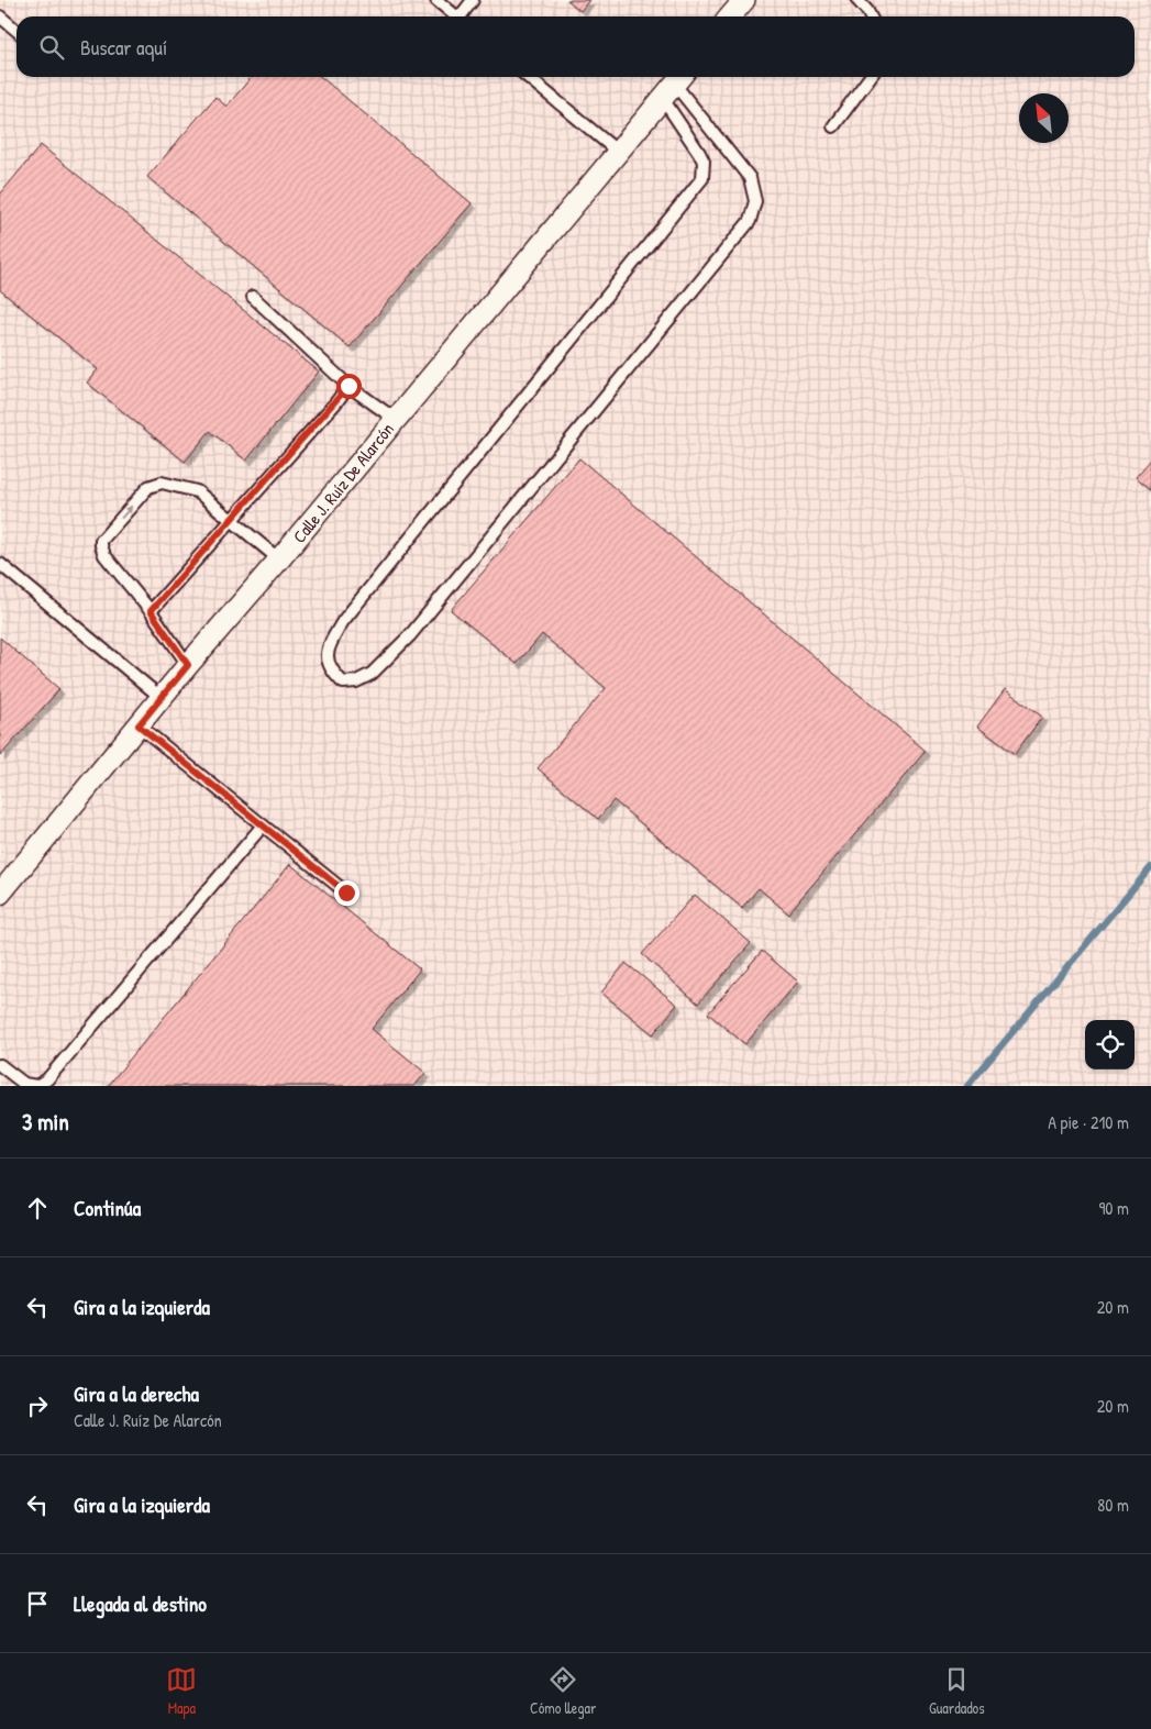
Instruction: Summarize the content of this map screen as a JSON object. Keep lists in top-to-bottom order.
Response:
{
  "streets": {
    "street": ["Calle J. Ruíz De Alarcón"]
  },
  "north": "top left",
  "page": {
    "search": "Buscar aquí",
    "heading": ["3 min", "A pie · 210 m"],
    "list": [
      ["Continúa", "90 m"],
      ["Gira a la izquierda", "20 m"],
      ["Gira a la derecha", "Calle J. Ruíz De Alarcón", "20 m"],
      ["Gira a la izquierda", "80 m"],
      "Llegada al destino"
    ],
    "nav": ["Mapa", "Cómo llegar", "Guardados"]
  }
}
